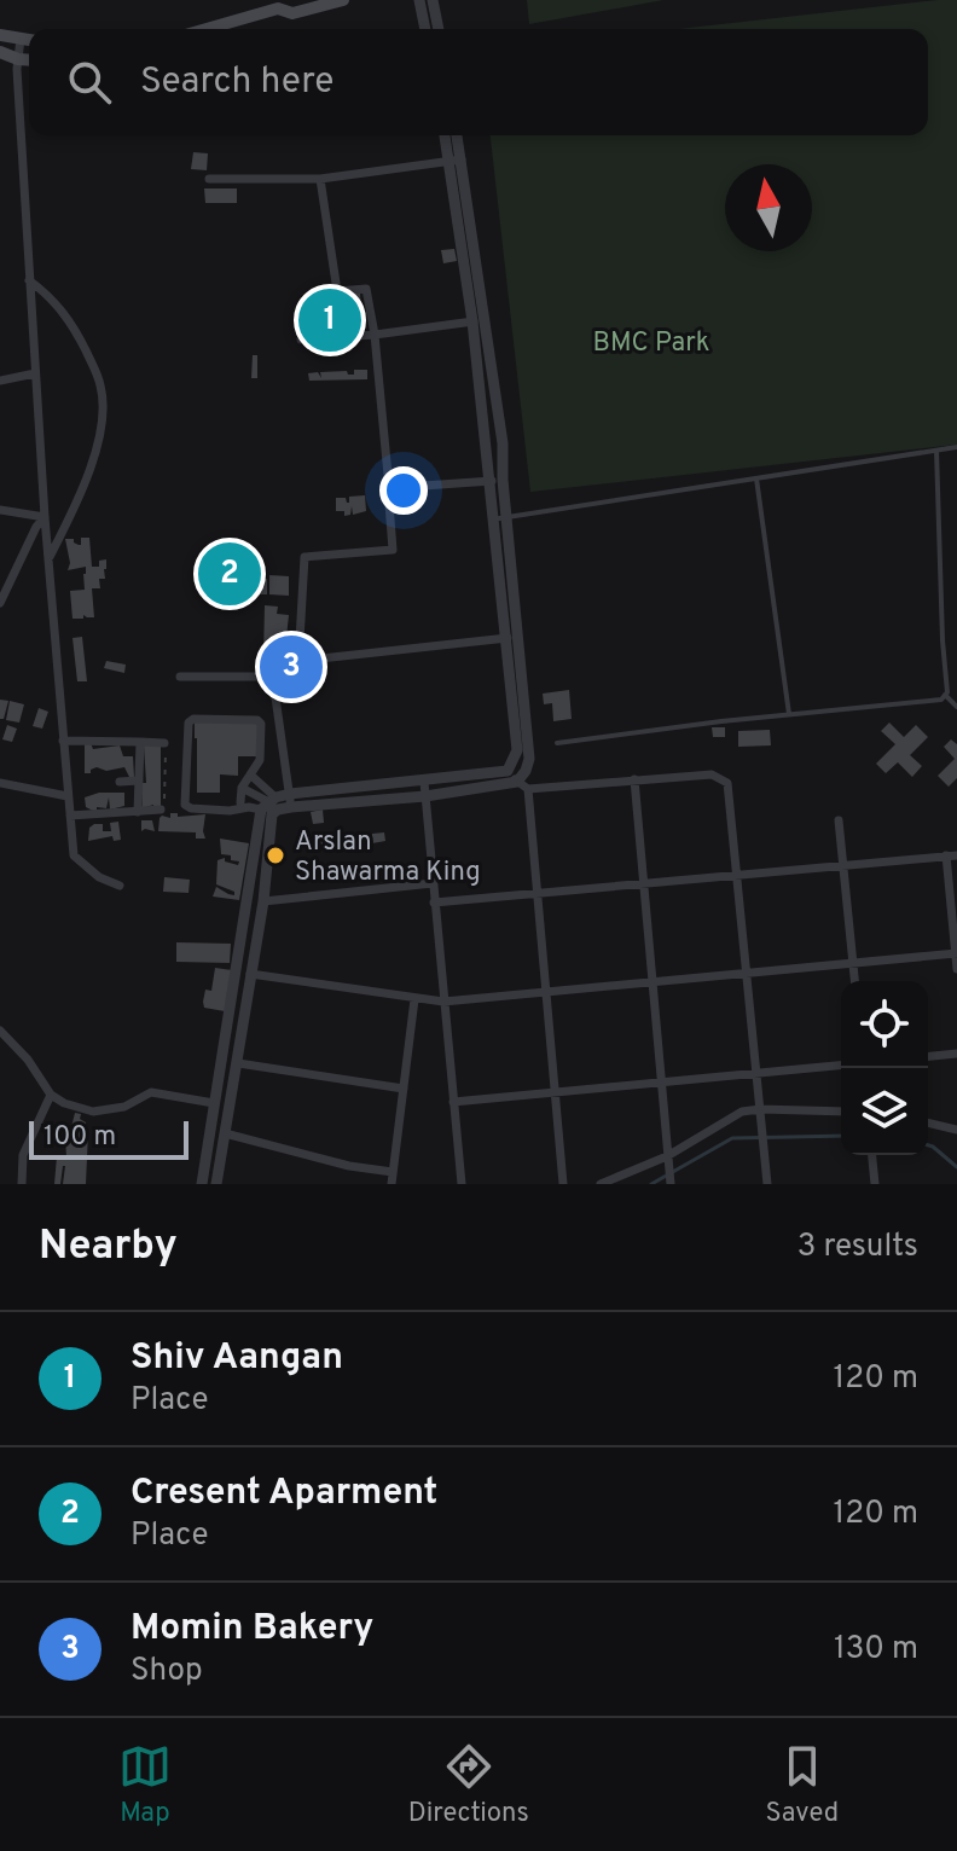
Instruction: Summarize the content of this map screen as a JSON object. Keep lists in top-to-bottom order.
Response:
{
  "parks": ["BMC Park"],
  "places": ["Arslan Shawarma King"],
  "scale_bar": "100 m",
  "north": "top",
  "page": {
    "search": "Search here",
    "pins": ["1", "2", "3"],
    "scale": "100 m",
    "heading": ["Nearby", "3 results"],
    "list": [
      {
        "mark": "1",
        "name": "Shiv Aangan",
        "note": "Place",
        "value": "120 m"
      },
      {
        "mark": "2",
        "name": "Cresent Aparment",
        "note": "Place",
        "value": "120 m"
      },
      {
        "mark": "3",
        "name": "Momin Bakery",
        "note": "Shop",
        "value": "130 m"
      }
    ],
    "nav": ["Map", "Directions", "Saved"]
  }
}
